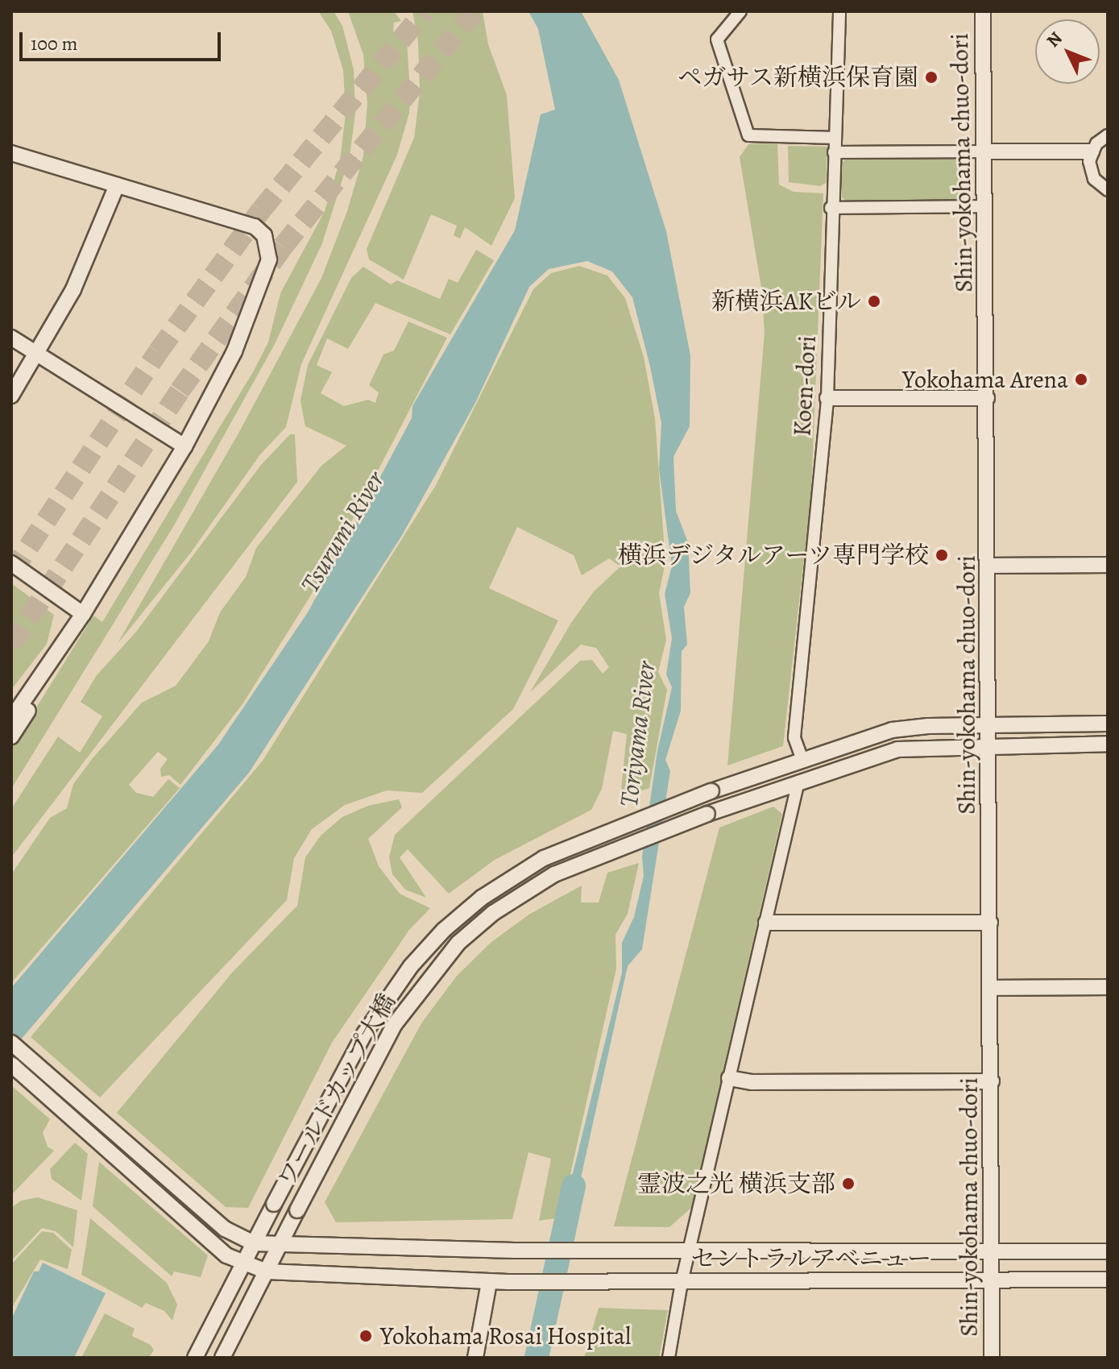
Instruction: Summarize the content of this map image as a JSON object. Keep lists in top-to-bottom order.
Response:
{
  "streets": {
    "street": [
      "Shin-yokohama chuo-dori",
      "Koen-dori",
      "ワールドカップ大橋",
      "セントラルアベニュー"
    ]
  },
  "crossings": [
    ["Shin-yokohama chuo-dori", "ワールドカップ大橋"],
    ["Shin-yokohama chuo-dori", "セントラルアベニュー"],
    ["Koen-dori", "ワールドカップ大橋"],
    ["ワールドカップ大橋", "セントラルアベニュー"]
  ],
  "water": ["Tsurumi River", "Toriyama River"],
  "places": [
    "ペガサス新横浜保育園",
    "新横浜AKビル",
    "Yokohama Arena",
    "横浜デジタルアーツ専門学校",
    "霊波之光 横浜支部",
    "Yokohama Rosai Hospital"
  ],
  "scale_bar": "100 m",
  "north": "top left"
}
